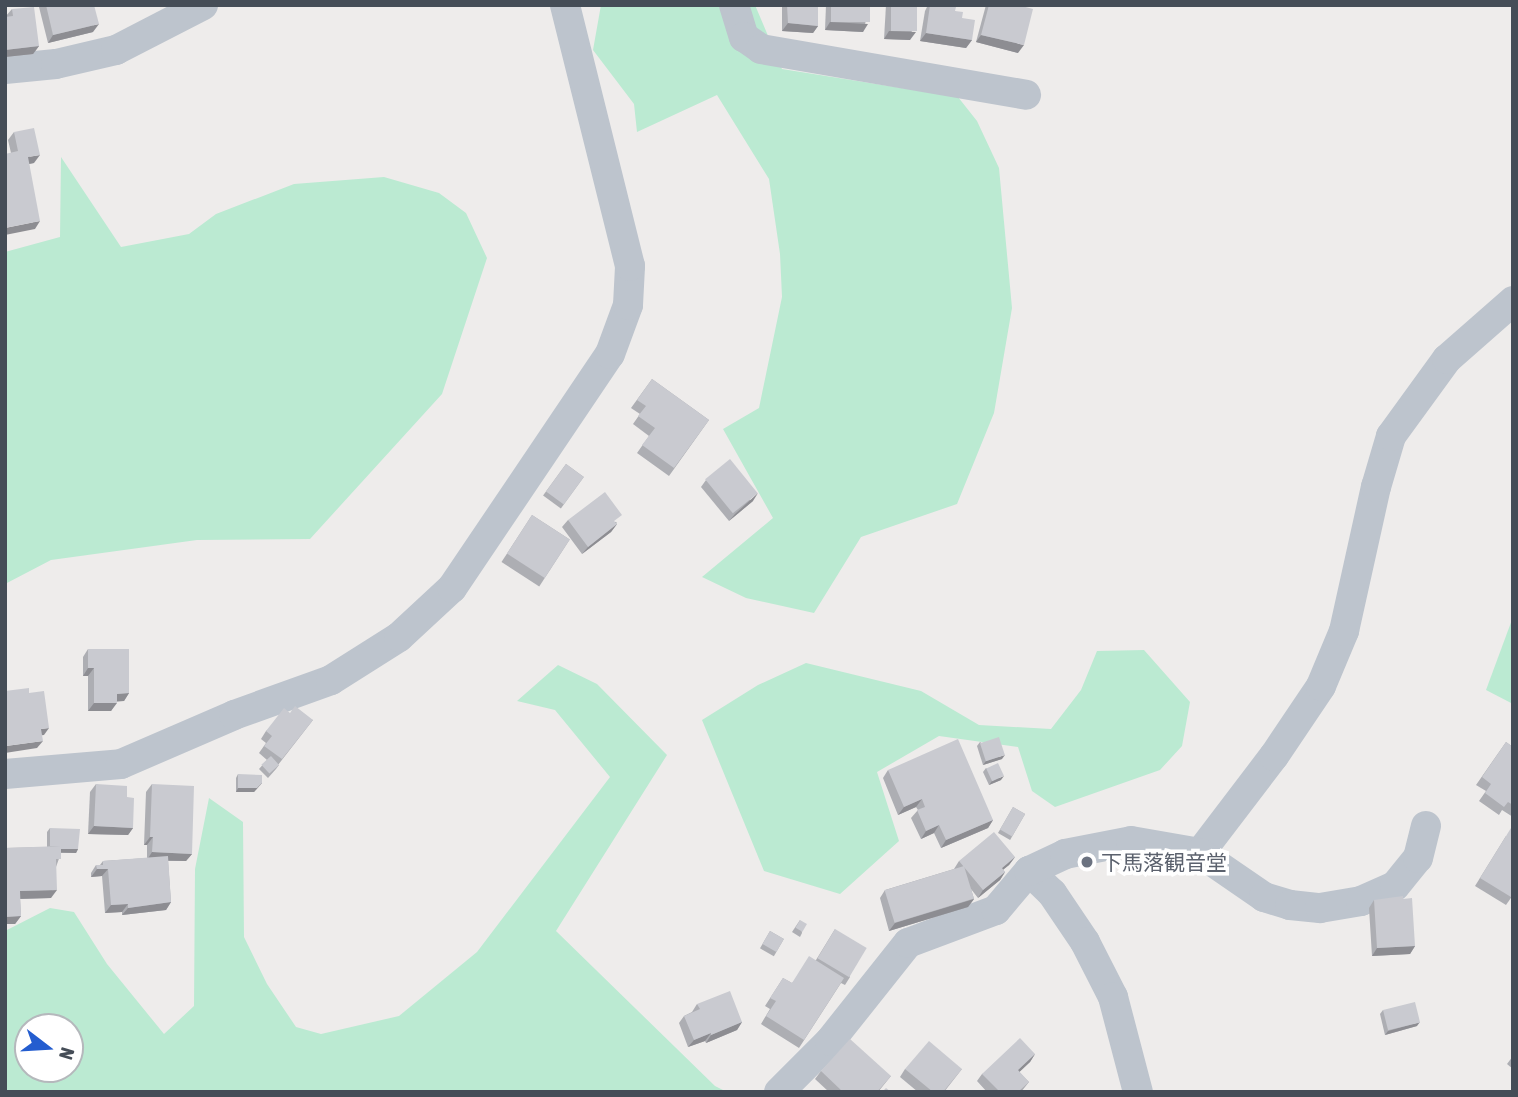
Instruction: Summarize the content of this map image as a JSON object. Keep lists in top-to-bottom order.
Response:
{
  "places": ["下馬落観音堂"],
  "north": "right"
}
